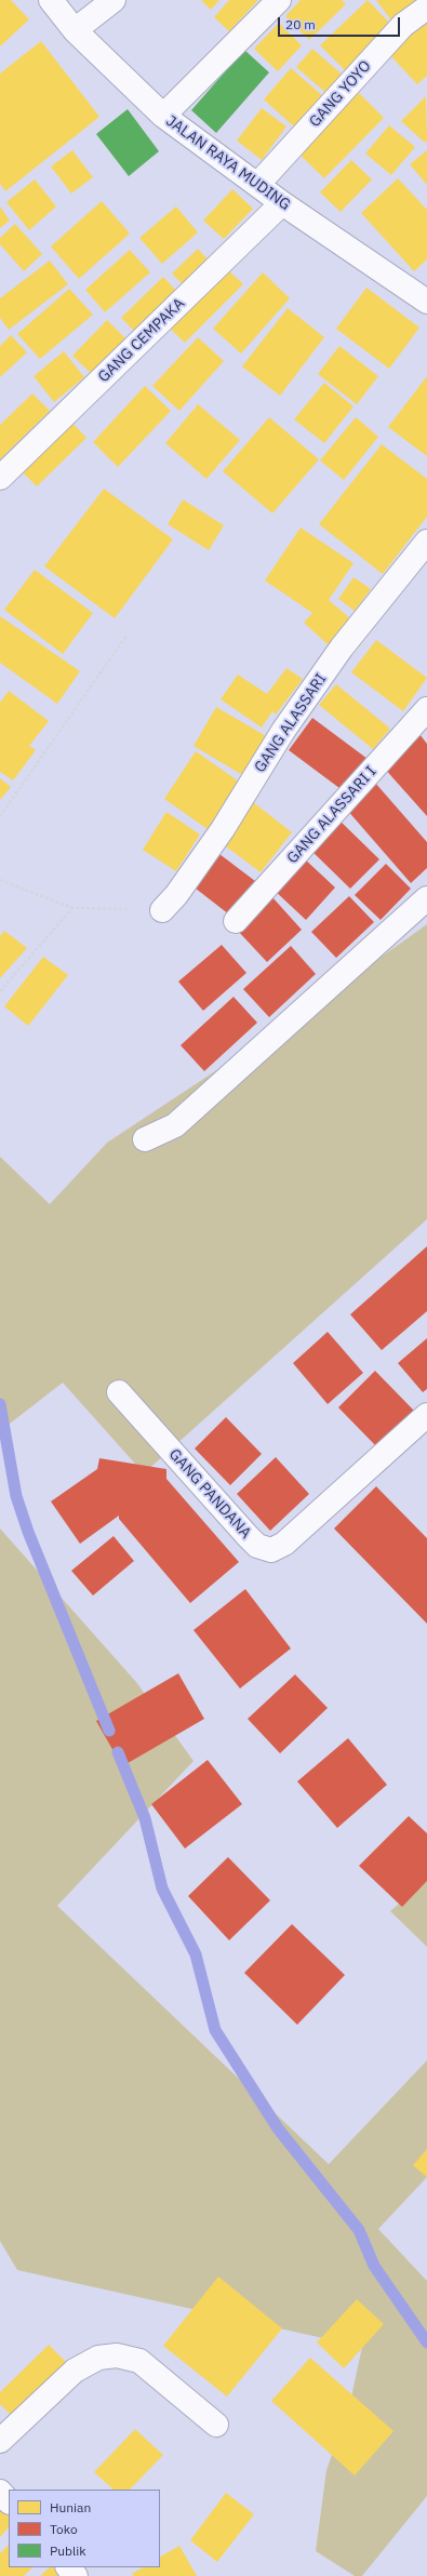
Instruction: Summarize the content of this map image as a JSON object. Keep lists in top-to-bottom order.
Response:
{
  "streets": {
    "street": [
      "GANG YOYO",
      "JALAN RAYA MUDING",
      "GANG CEMPAKA",
      "GANG ALASSARI",
      "GANG ALASSARI I",
      "GANG PANDANA"
    ]
  },
  "crossings": [
    ["GANG YOYO", "JALAN RAYA MUDING"],
    ["JALAN RAYA MUDING", "GANG CEMPAKA"]
  ],
  "legend": ["Hunian", "Toko", "Publik"],
  "scale_bar": "20 m"
}
